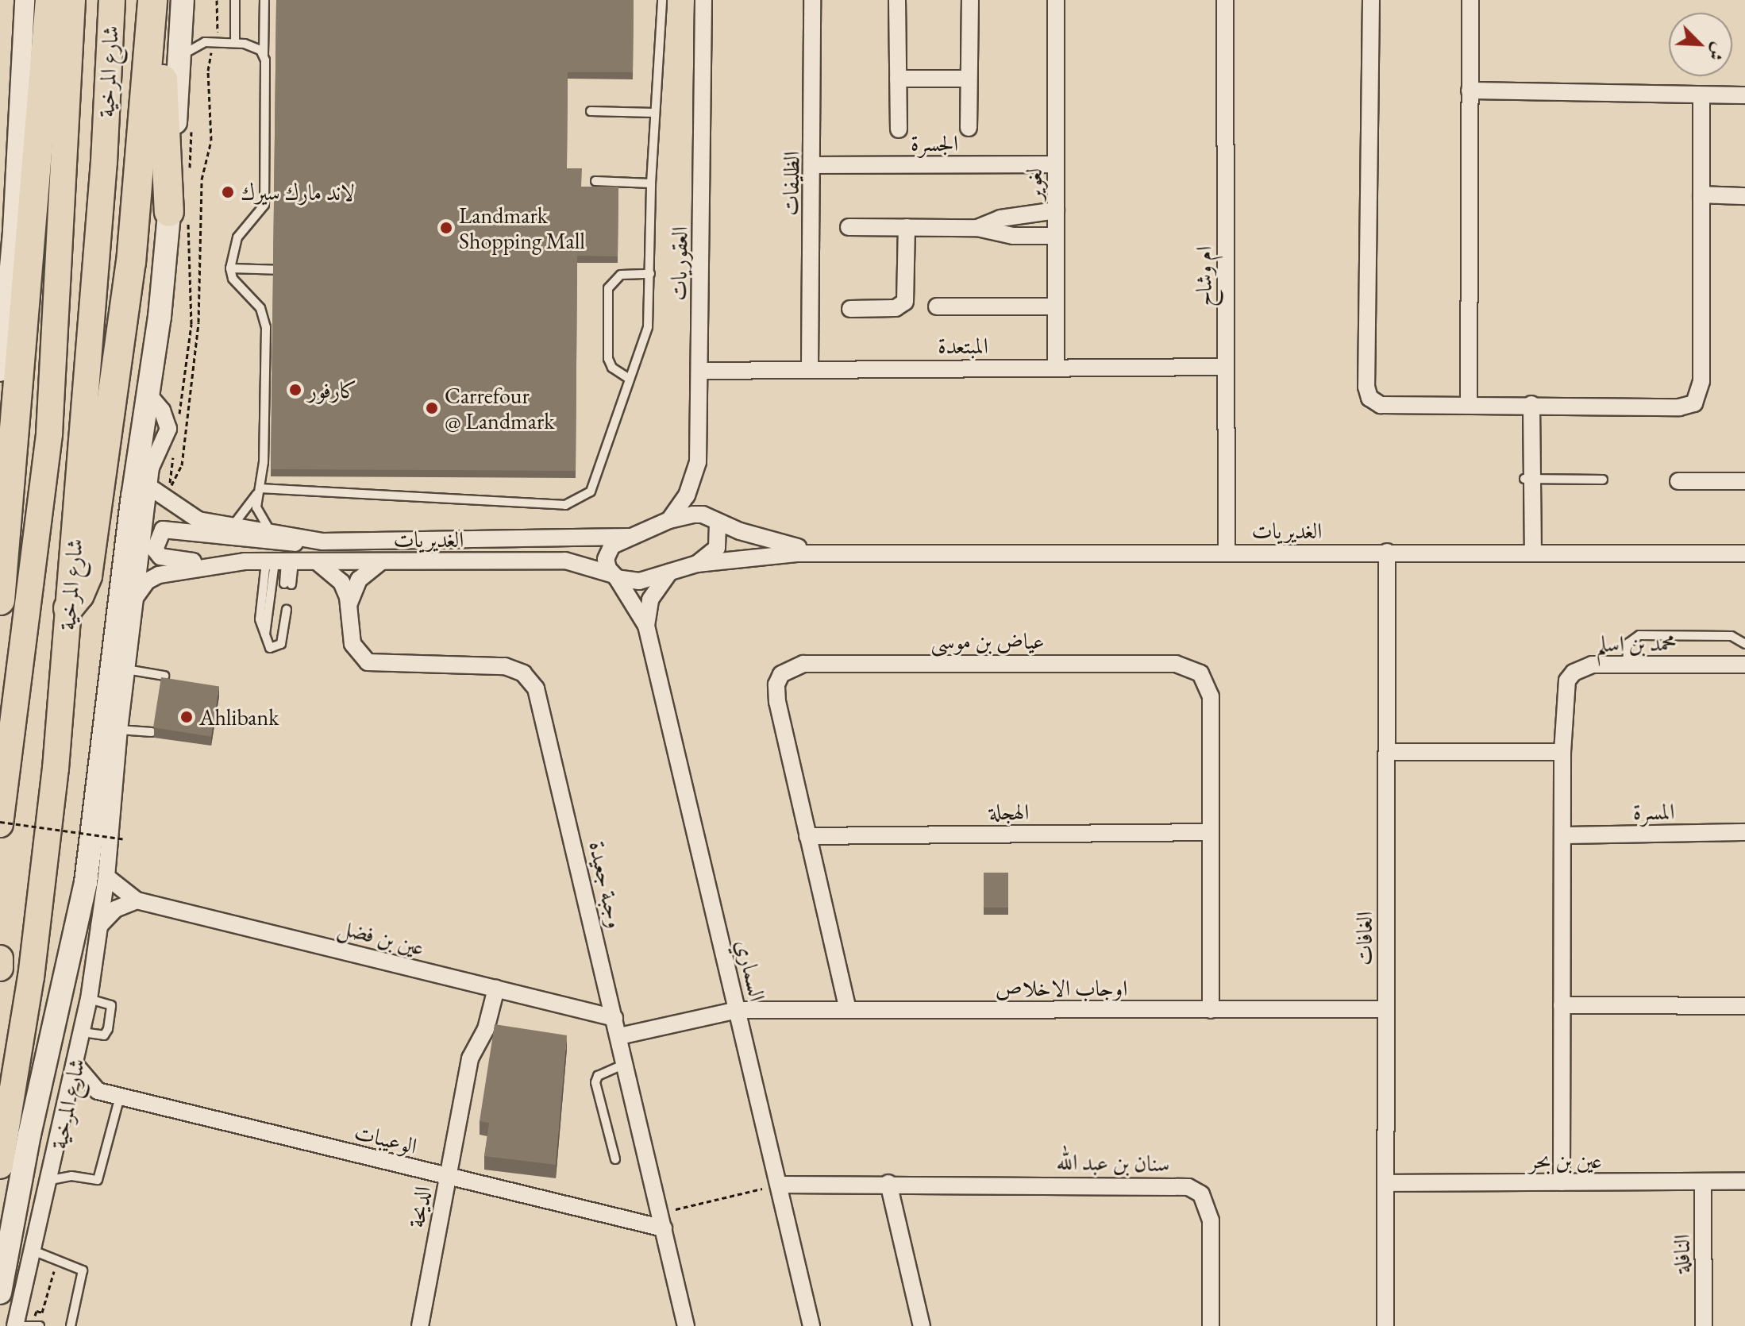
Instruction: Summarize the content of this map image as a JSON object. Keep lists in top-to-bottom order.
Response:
{
  "streets": {
    "highway": ["شارع المرخية"],
    "street": [
      "الجسرة",
      "الظليفات",
      "لغوير",
      "العقوريات",
      "ام وشاح",
      "المبتعدة",
      "الغديريات",
      "عياض بن موسى",
      "محمد بن اسلم",
      "الهجلة",
      "المسرة",
      "وجبة جعيدة",
      "عين بن فضل",
      "الغافات",
      "السماري",
      "اوجاب الاخلاص",
      "الوعيبات",
      "عين بن بحر",
      "سنان بن عبد الله",
      "الديحة",
      "النافلة"
    ]
  },
  "crossings": [
    ["شارع المرخية", "الغديريات"],
    ["شارع المرخية", "عين بن فضل"],
    ["الجسرة", "الظليفات"],
    ["الجسرة", "لغوير"],
    ["الظليفات", "المبتعدة"],
    ["لغوير", "المبتعدة"],
    ["العقوريات", "المبتعدة"],
    ["العقوريات", "الغديريات"],
    ["ام وشاح", "المبتعدة"],
    ["ام وشاح", "الغديريات"],
    ["الغديريات", "وجبة جعيدة"],
    ["الغديريات", "الغافات"],
    ["الغديريات", "السماري"],
    ["عياض بن موسى", "الهجلة"],
    ["عياض بن موسى", "اوجاب الاخلاص"],
    ["محمد بن اسلم", "المسرة"],
    ["محمد بن اسلم", "عين بن بحر"],
    ["وجبة جعيدة", "عين بن فضل"],
    ["وجبة جعيدة", "اوجاب الاخلاص"],
    ["وجبة جعيدة", "الوعيبات"],
    ["عين بن فضل", "الديحة"],
    ["الغافات", "اوجاب الاخلاص"],
    ["الغافات", "عين بن بحر"],
    ["السماري", "اوجاب الاخلاص"],
    ["السماري", "سنان بن عبد الله"],
    ["الوعيبات", "الديحة"],
    ["عين بن بحر", "النافلة"]
  ],
  "places": [
    "لاند مارك سيرك",
    "Landmark Shopping Mall",
    "كارفور",
    "Carrefour @ Landmark",
    "Ahlibank"
  ],
  "north": "bottom right"
}
